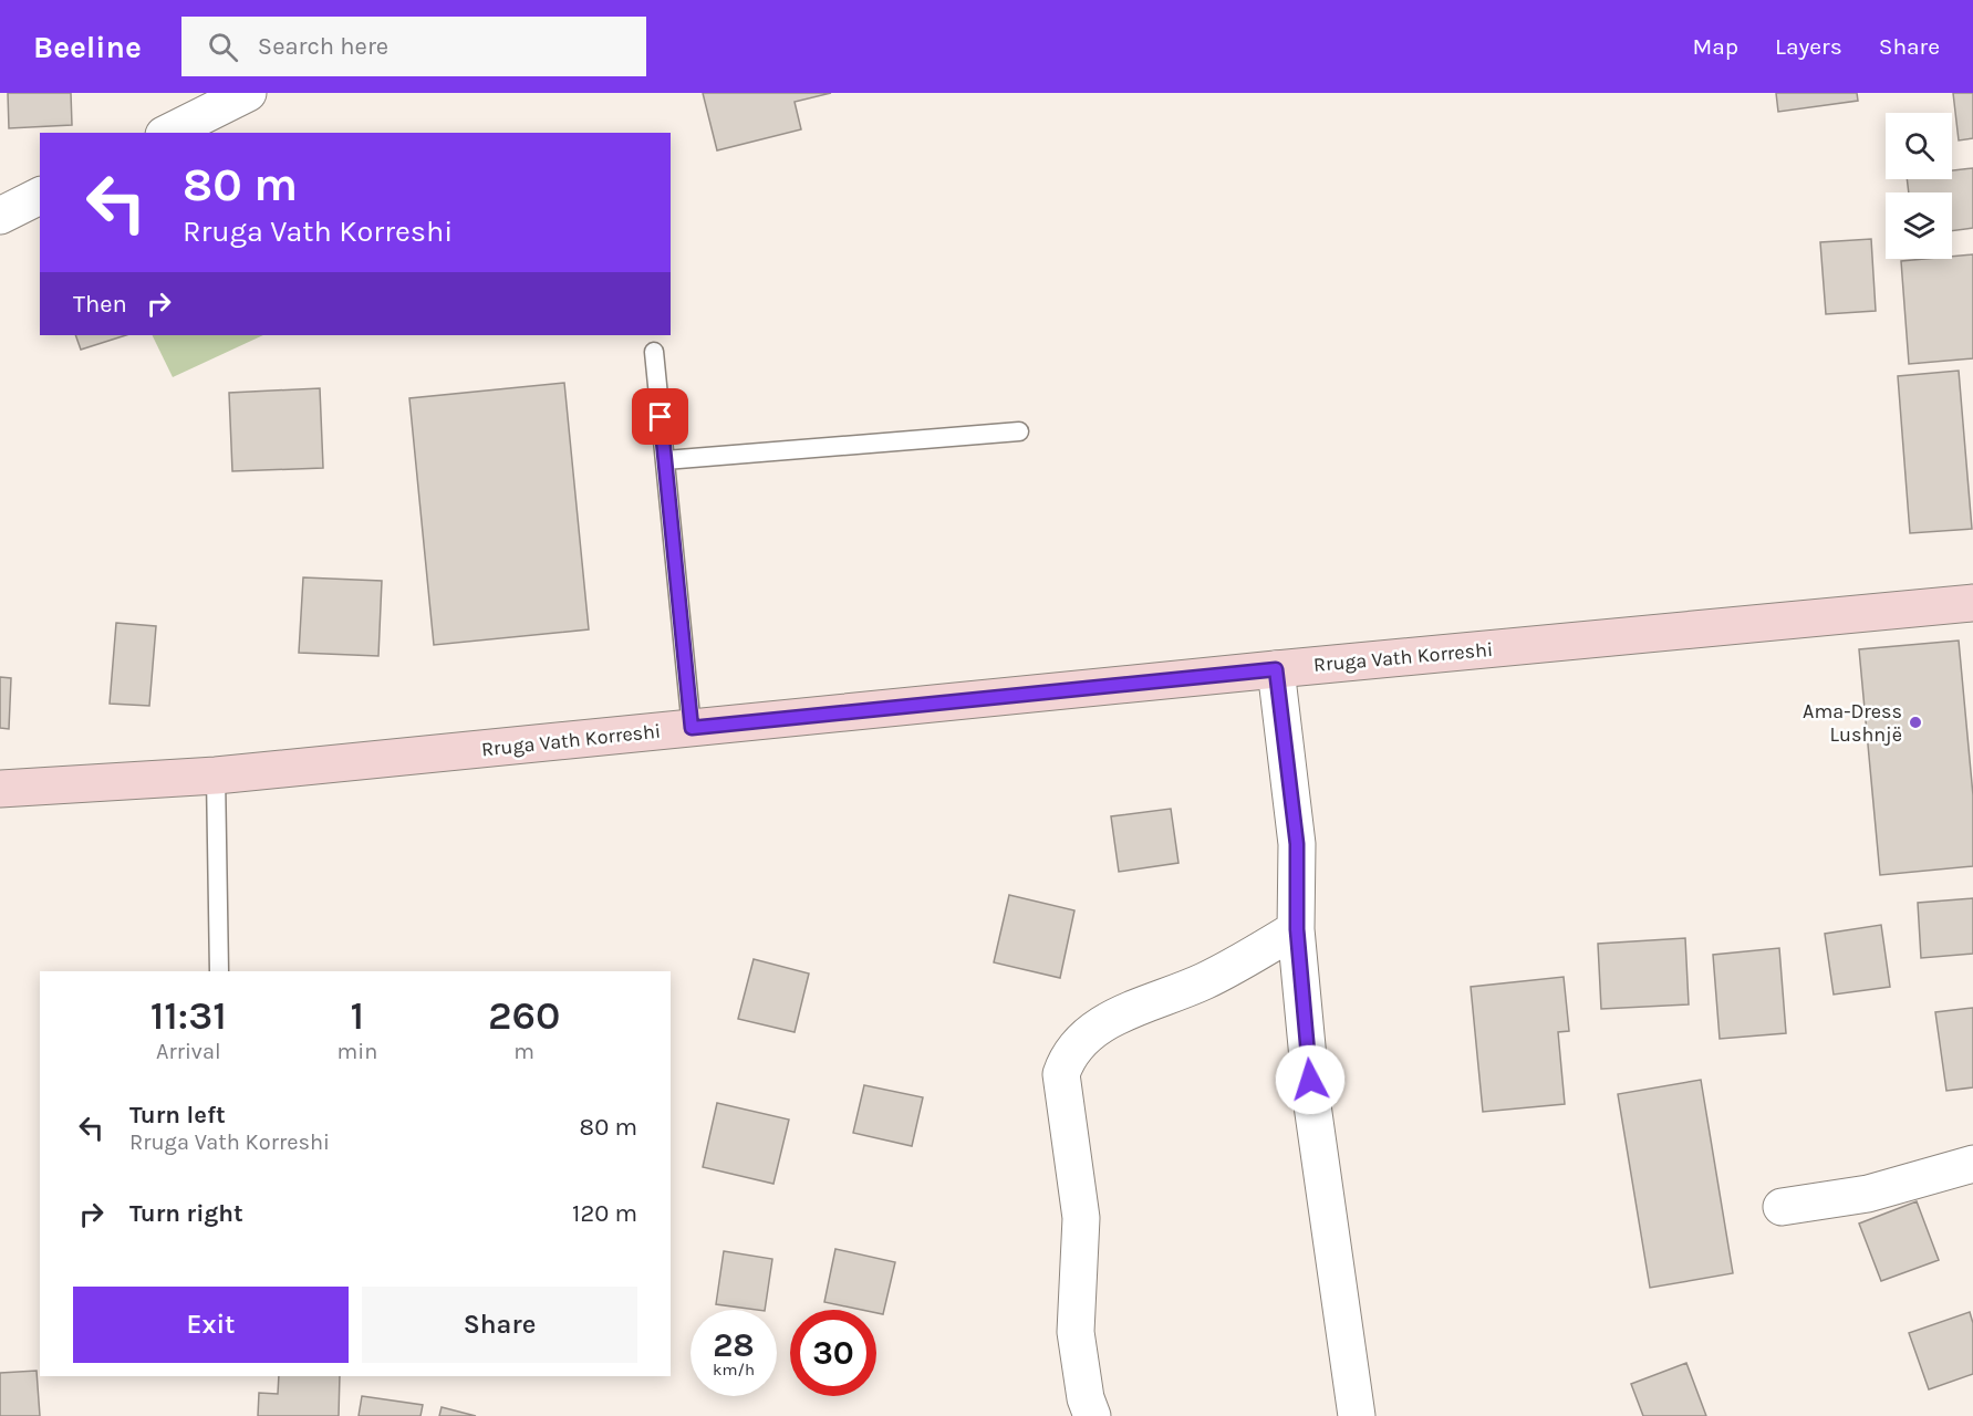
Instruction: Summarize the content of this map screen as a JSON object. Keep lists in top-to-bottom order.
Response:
{
  "streets": {
    "main road": ["Rruga Vath Korreshi"]
  },
  "places": ["Ama-Dress Lushnjë"],
  "page": {
    "header": "Beeline",
    "search": "Search here",
    "nav": ["Map", "Layers", "Share"],
    "turn": ["80 m", "Rruga Vath Korreshi"],
    "then": "Then",
    "eta": [
      "11:31",
      "Arrival",
      "1",
      "min",
      "260",
      "m"
    ],
    "list": [
      {
        "name": "Turn left",
        "note": "Rruga Vath Korreshi",
        "value": "80 m"
      },
      {
        "name": "Turn right",
        "value": "120 m"
      }
    ],
    "buttons": ["Exit", "Share"],
    "speed": "28 km/h",
    "limit": "30"
  }
}
